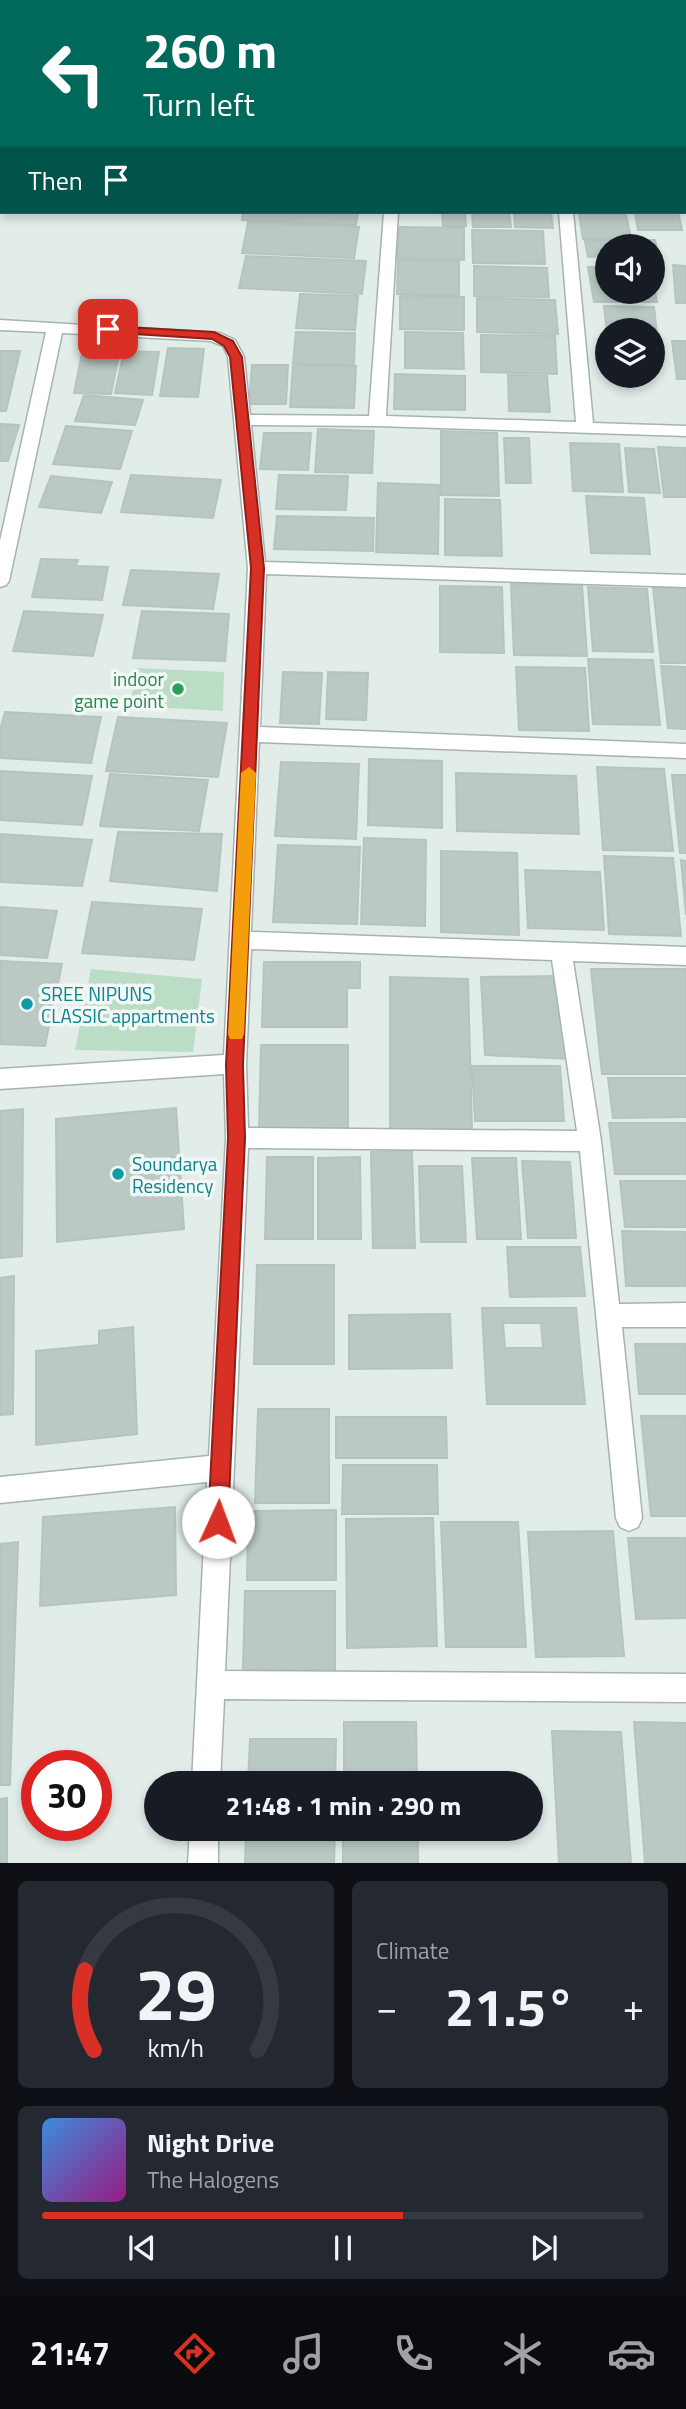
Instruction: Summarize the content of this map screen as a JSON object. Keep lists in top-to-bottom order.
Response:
{
  "places": ["indoor game point", "SREE NIPUNS CLASSIC appartments", "Soundarya Residency"],
  "page": {
    "turn": ["260 m", "Turn left"],
    "then": "Then",
    "limit": "30",
    "trip": "21:48 · 1 min · 290 m",
    "tile": "Climate",
    "heat": ["−", "21.5°", "+"],
    "song": ["Night Drive", "The Halogens"],
    "tabs": "21:47",
    "gauge": ["29", "km/h"]
  }
}
